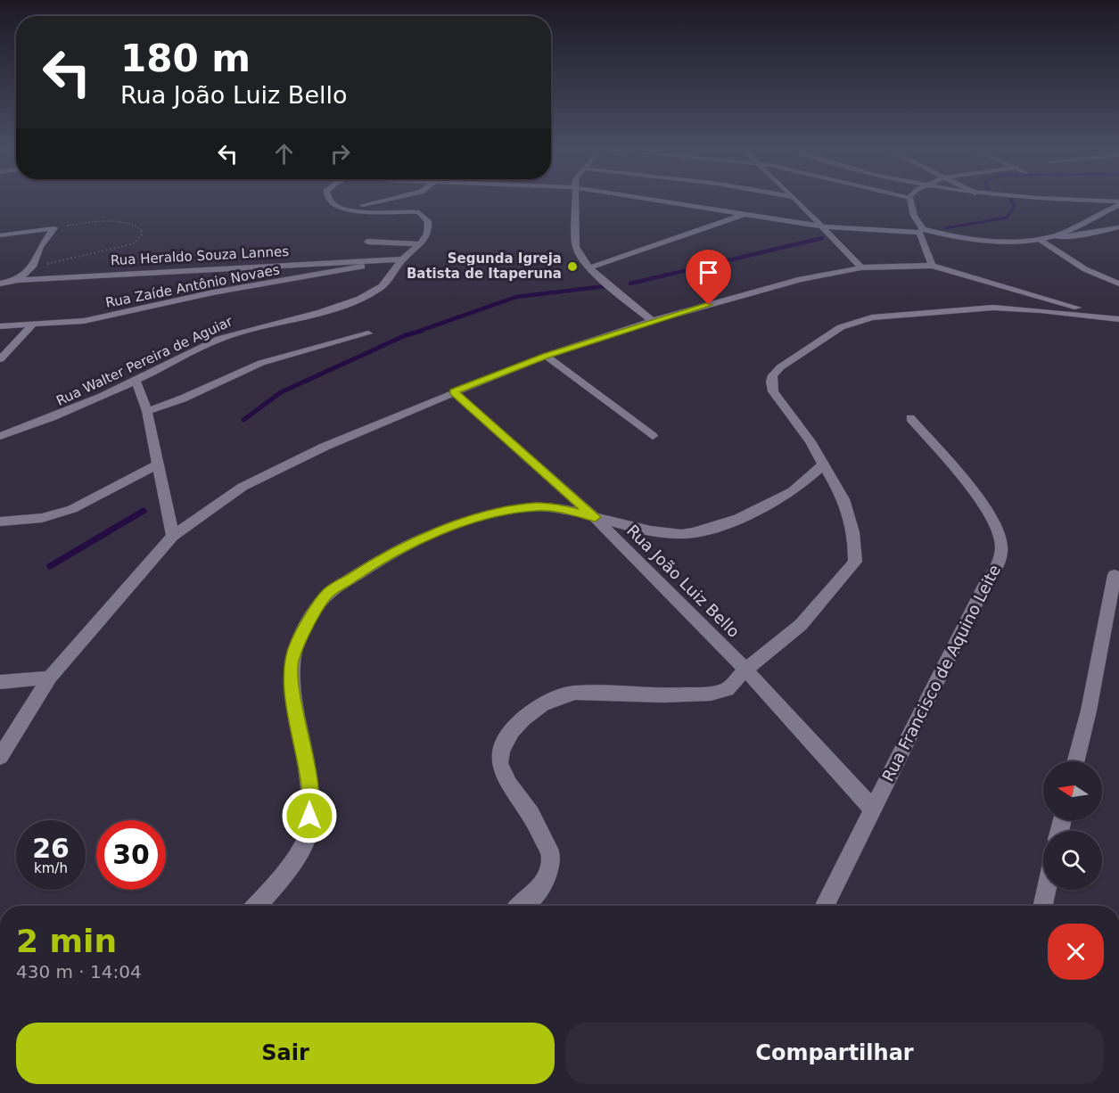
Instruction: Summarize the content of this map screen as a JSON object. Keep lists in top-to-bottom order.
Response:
{
  "streets": {
    "street": [
      "Rua Heraldo Souza Lannes",
      "Rua Zaíde Antônio Novaes",
      "Rua Walter Pereira de Aguiar",
      "Rua João Luiz Bello",
      "Rua Francisco de Aquino Leite"
    ]
  },
  "crossings": [
    ["Rua Heraldo Souza Lannes", "Rua Zaíde Antônio Novaes"],
    ["Rua Heraldo Souza Lannes", "Rua Walter Pereira de Aguiar"],
    ["Rua João Luiz Bello", "Rua Francisco de Aquino Leite"]
  ],
  "places": ["Segunda Igreja Batista de Itaperuna"],
  "north": "left",
  "page": {
    "turn": ["180 m", "Rua João Luiz Bello"],
    "speed": "26 km/h",
    "limit": "30",
    "heading": ["2 min", "430 m · 14:04"],
    "buttons": ["Sair", "Compartilhar"]
  }
}
